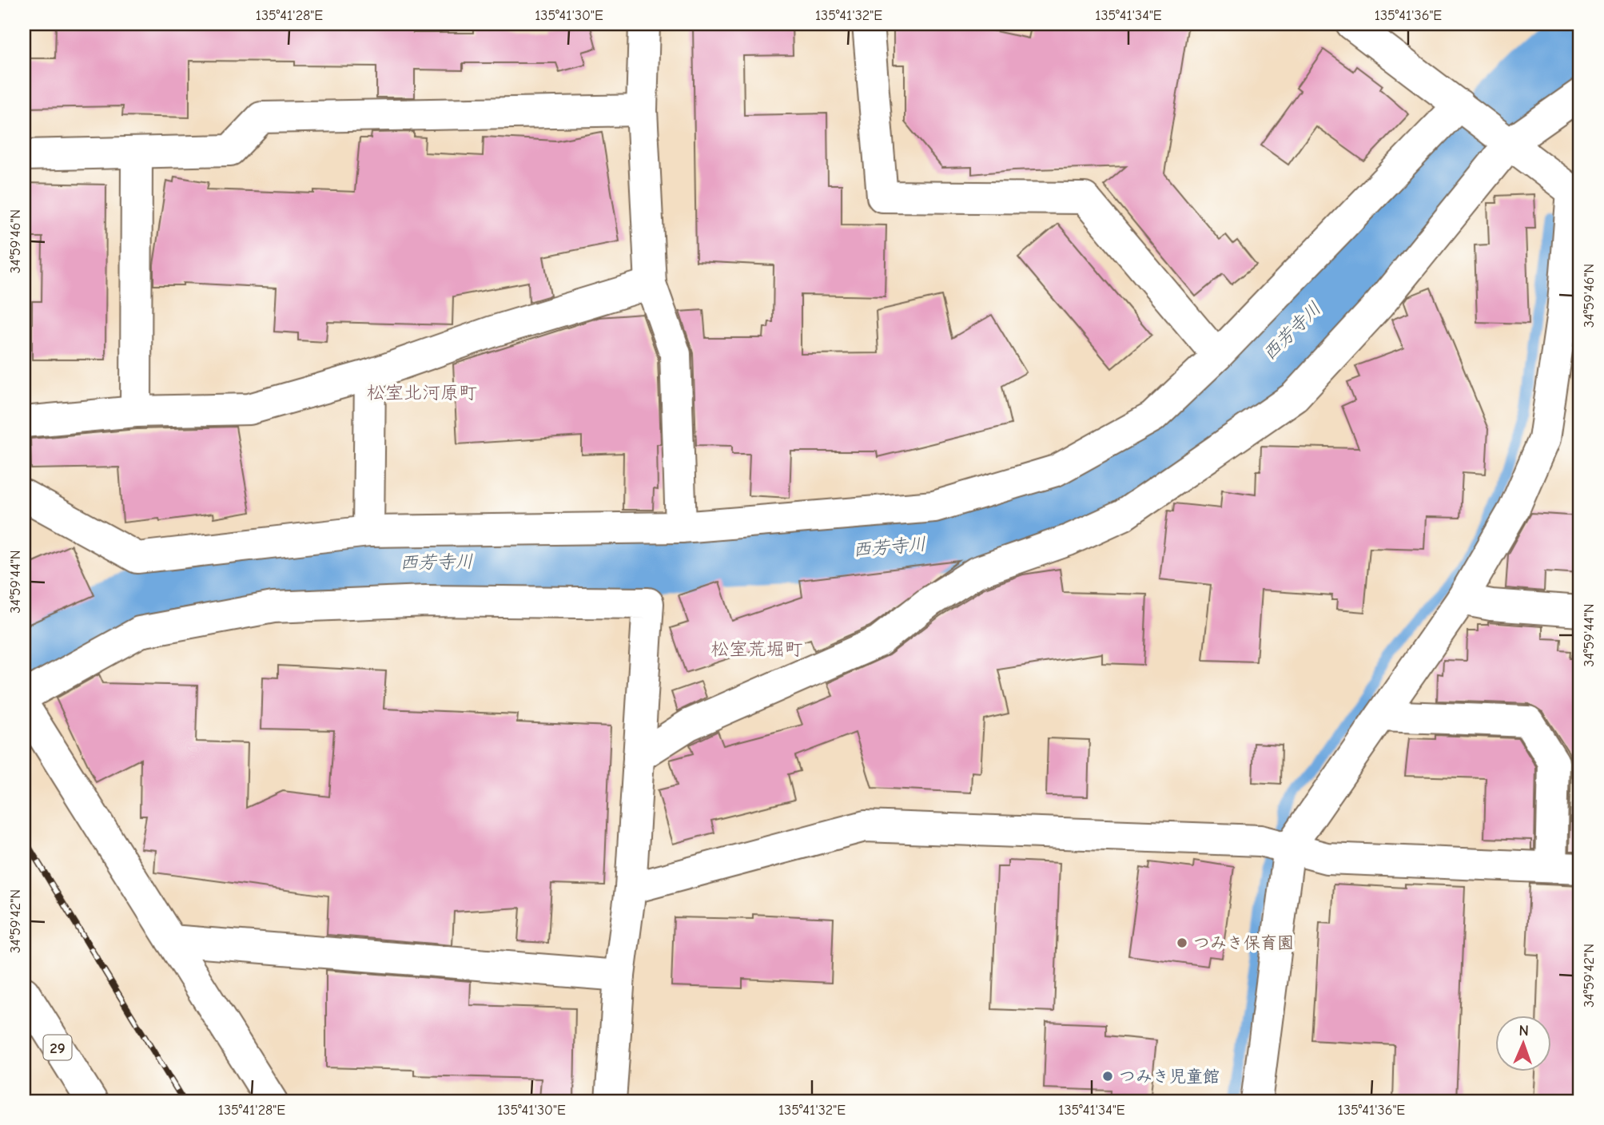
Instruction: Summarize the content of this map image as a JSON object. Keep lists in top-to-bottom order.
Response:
{
  "streets": {
    "street": ["29"]
  },
  "districts": ["松室北河原町", "松室荒堀町"],
  "water": ["西芳寺川"],
  "places": ["つみき保育園", "つみき児童館"],
  "north": "top",
  "coordinates": [
    "135°41'28\"E",
    "135°41'30\"E",
    "135°41'32\"E",
    "135°41'34\"E",
    "135°41'36\"E",
    "34°59'46\"N",
    "34°59'44\"N",
    "34°59'42\"N"
  ]
}
